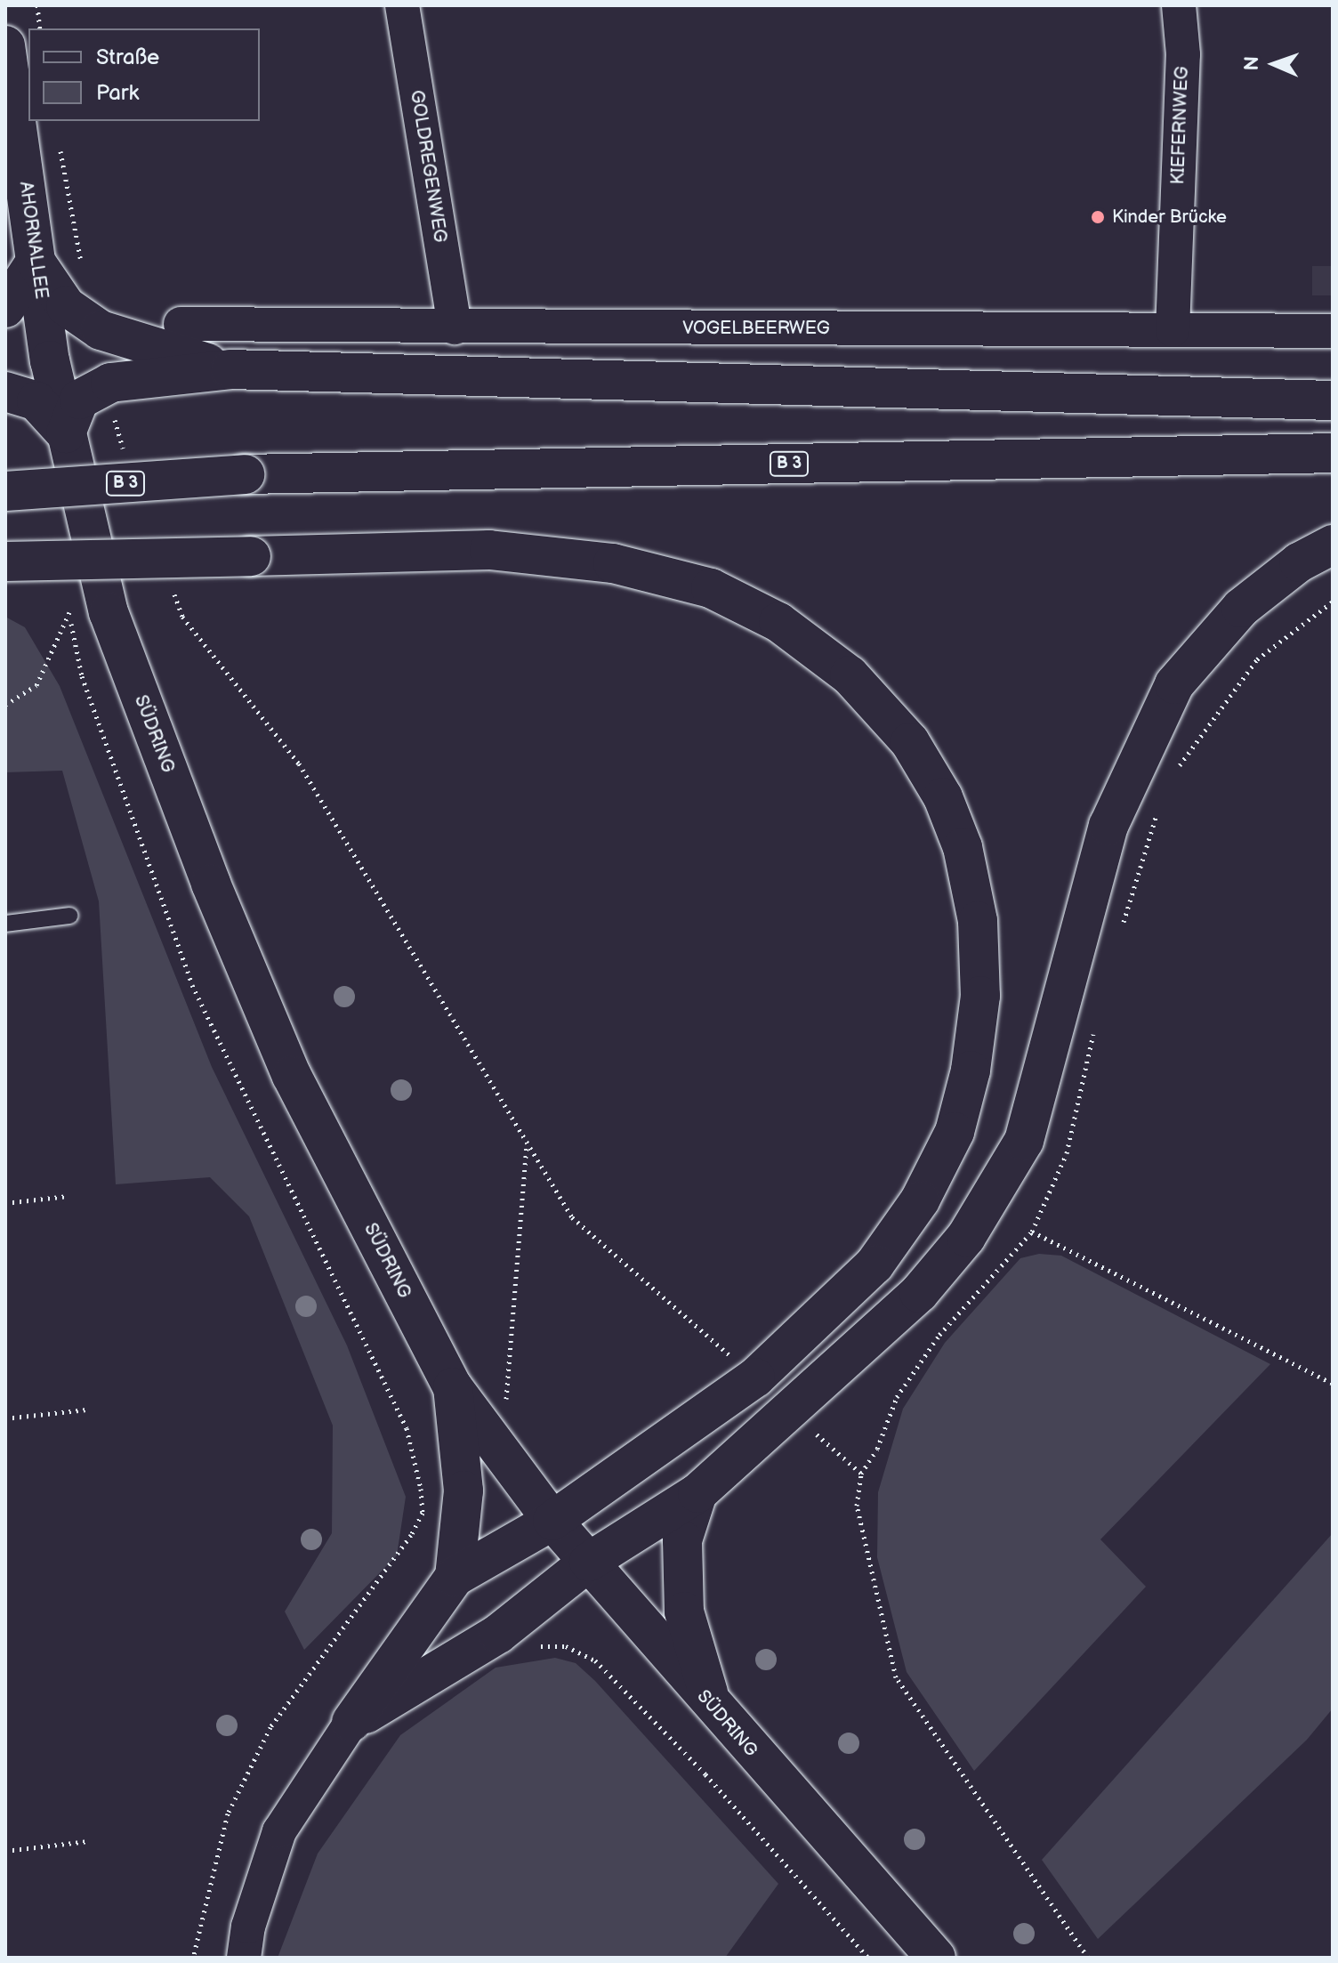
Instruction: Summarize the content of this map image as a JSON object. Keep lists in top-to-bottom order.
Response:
{
  "streets": {
    "main road": ["AHORNALLEE", "B 3", "SÜDRING"],
    "street": ["KIEFERNWEG", "GOLDREGENWEG", "VOGELBEERWEG"]
  },
  "crossings": [
    ["KIEFERNWEG", "VOGELBEERWEG"],
    ["GOLDREGENWEG", "VOGELBEERWEG"],
    ["AHORNALLEE", "SÜDRING"]
  ],
  "places": ["Kinder Brücke"],
  "legend": ["Straße", "Park"],
  "north": "left"
}
